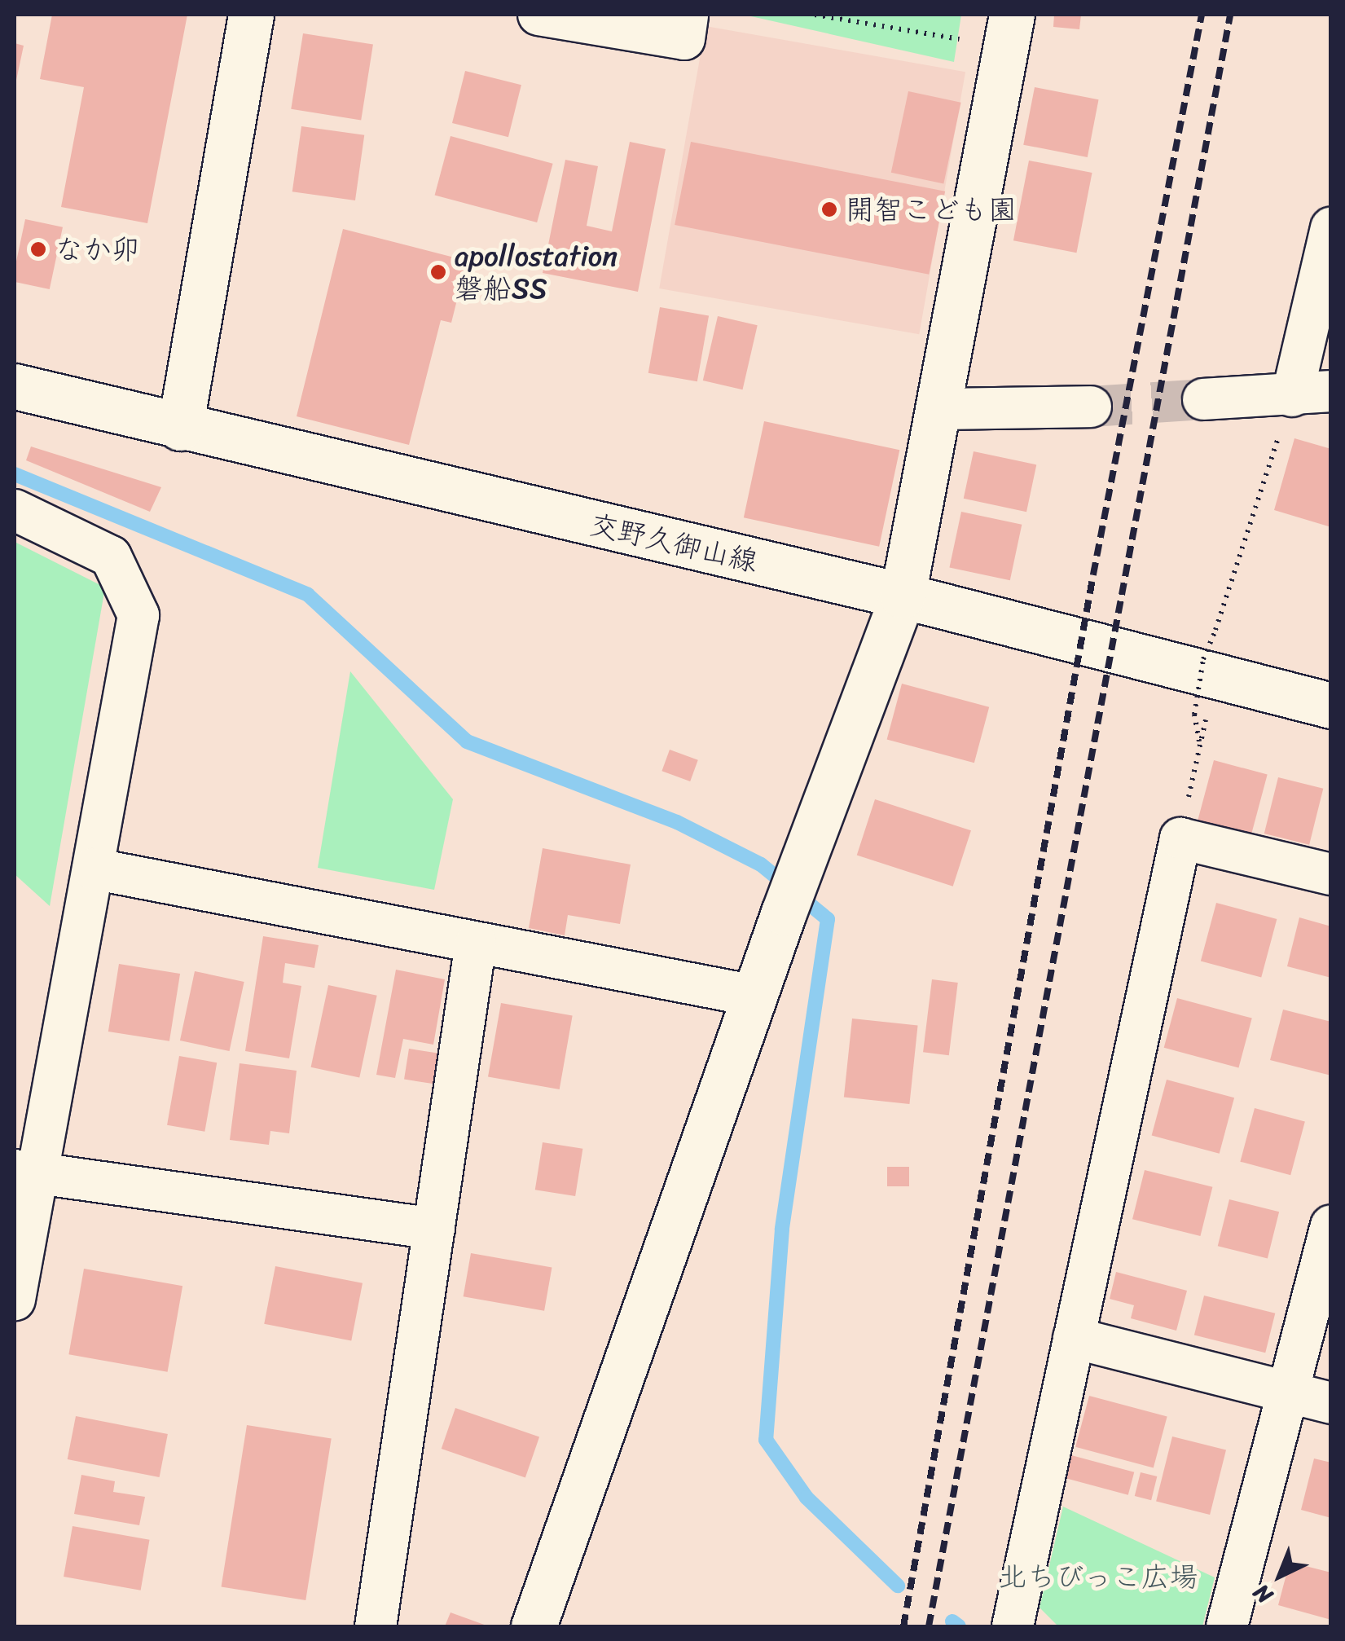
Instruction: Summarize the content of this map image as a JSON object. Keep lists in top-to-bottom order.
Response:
{
  "streets": {
    "street": ["交野久御山線"]
  },
  "parks": ["北ちびっこ広場"],
  "places": ["開智こども園", "なか卯", "apollostation 磐船SS"],
  "north": "bottom left"
}
